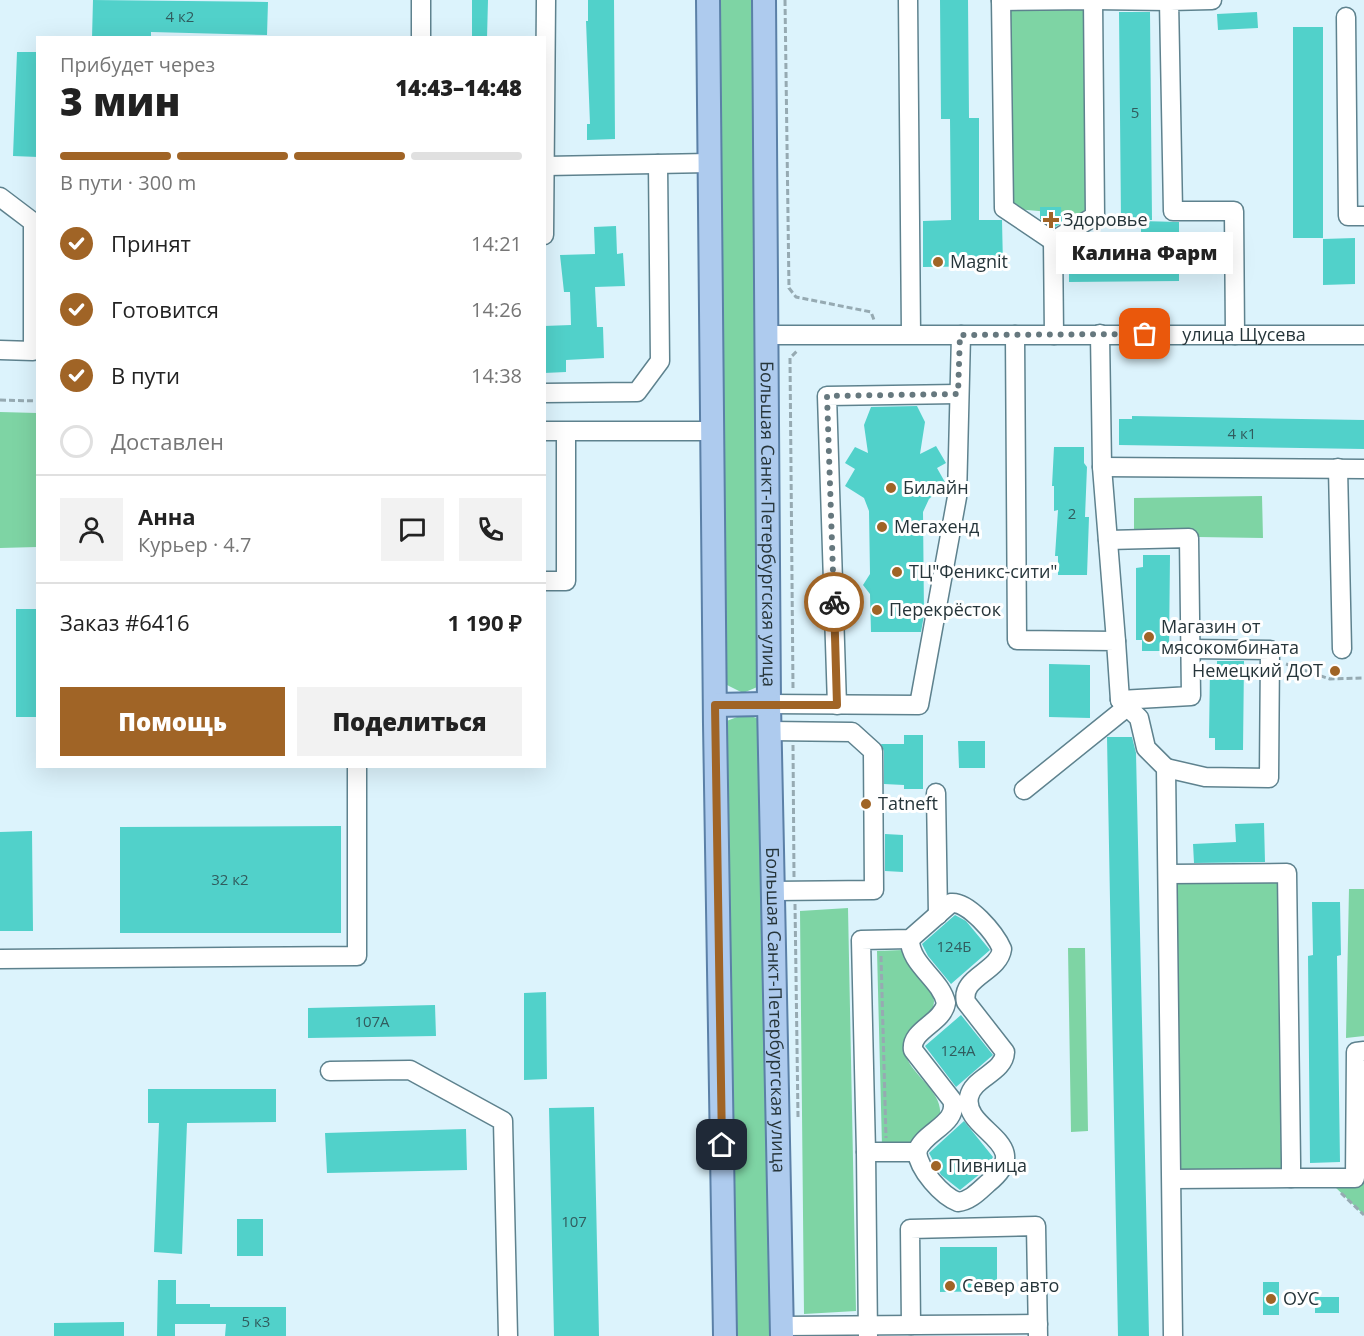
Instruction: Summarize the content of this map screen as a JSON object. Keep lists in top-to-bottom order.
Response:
{
  "streets": {
    "main road": ["Большая Санкт-Петербургская улица"],
    "street": ["улица Щусева"]
  },
  "crossings": [
    ["улица Щусева", "Большая Санкт-Петербургская улица"]
  ],
  "places": {
    "health": ["Здоровье"],
    "other": [
      "Magnit",
      "Калина Фарм",
      "Билайн",
      "Мегахенд",
      "ТЦ\"Феникс-сити\"",
      "Перекрёсток",
      "Магазин от мясокомбината",
      "Немецкий ДОТ",
      "Tatneft",
      "Пивница",
      "Север авто",
      "ОУС"
    ]
  },
  "house_numbers": [
    "4 к2",
    "5",
    "4 к1",
    "2",
    "32 к2",
    "124Б",
    "107А",
    "124А",
    "107",
    "5 к3"
  ],
  "page": {
    "heading": ["3 мин", "Прибудет через", "14:43–14:48"],
    "panel": [
      "Анна",
      "Курьер · 4.7",
      "Заказ #6416",
      "1 190 ₽"
    ],
    "bar": "В пути · 300 m",
    "list": [
      ["Принят", "14:21"],
      ["Готовится", "14:26"],
      ["В пути", "14:38"],
      "Доставлен"
    ],
    "bubble": "Калина Фарм",
    "buttons": ["Помощь", "Поделиться"]
  }
}
